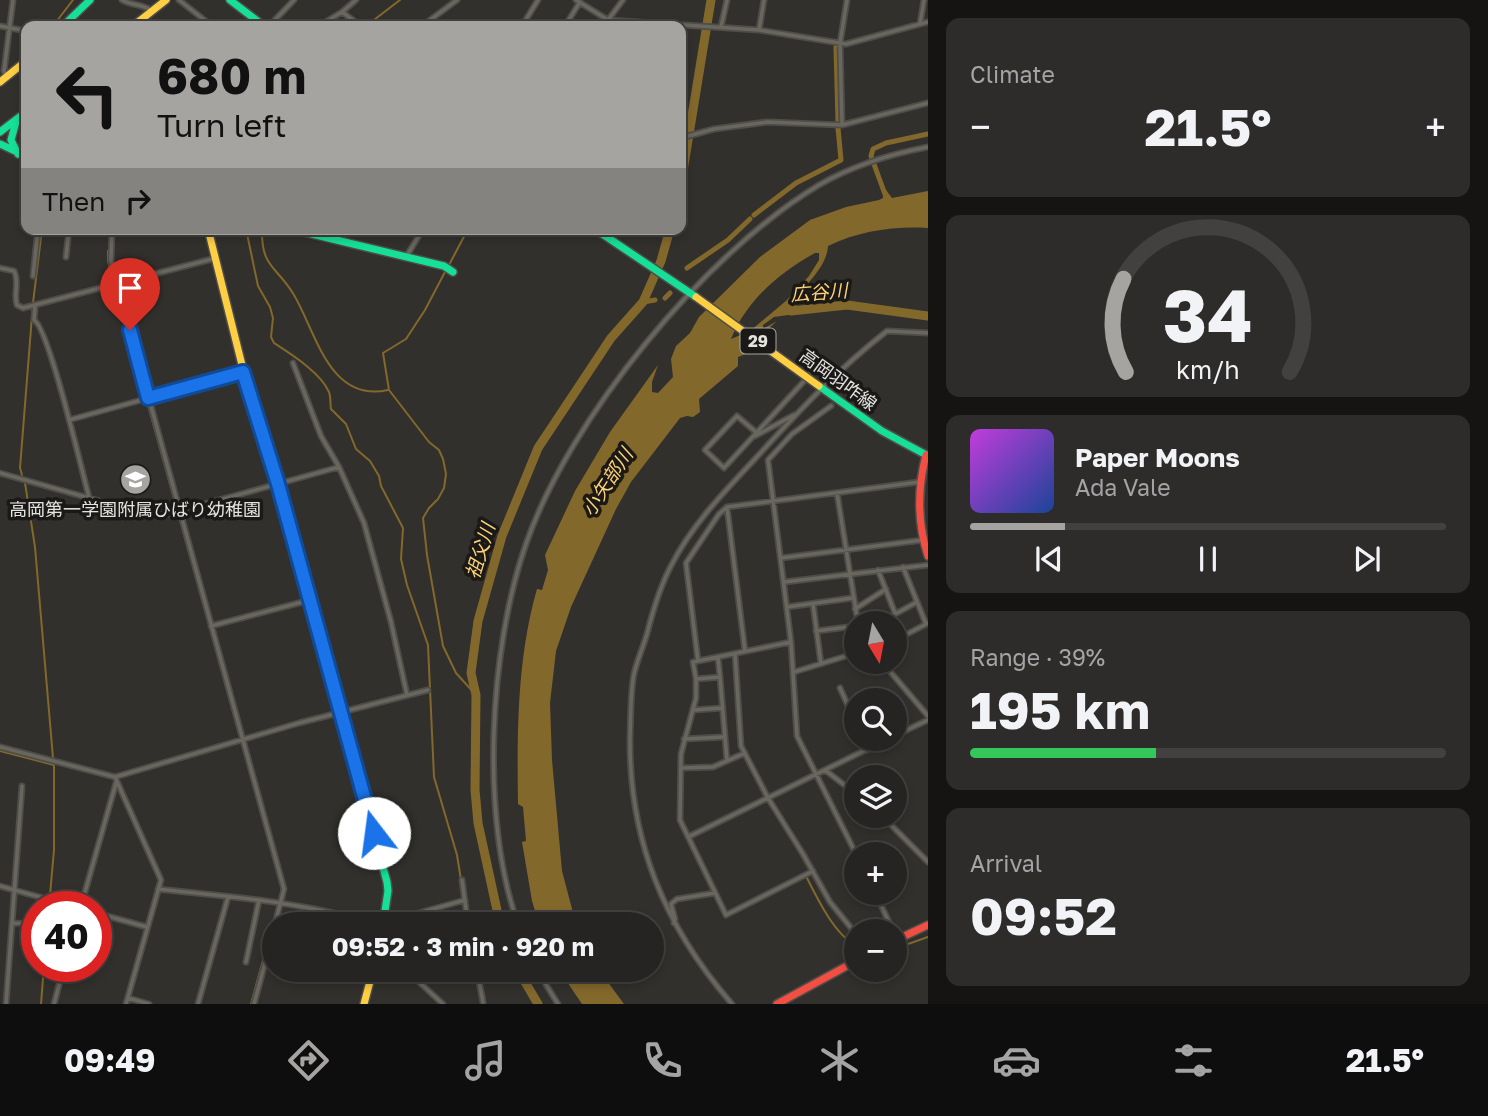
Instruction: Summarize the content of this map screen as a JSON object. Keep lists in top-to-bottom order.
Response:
{
  "streets": {
    "main road": ["29", "高岡羽咋線"]
  },
  "water": ["広谷川", "小矢部川", "祖父川"],
  "places": {
    "school or university": ["高岡第一学園附属ひばり幼稚園"]
  },
  "north": "bottom",
  "page": {
    "tile": [
      "Climate",
      ["Range · 39%", "195 km"],
      ["Arrival", "09:52"]
    ],
    "turn": ["680 m", "Turn left"],
    "heat": ["−", "21.5°", "+"],
    "then": "Then",
    "song": ["Paper Moons", "Ada Vale"],
    "map_buttons": ["+", "−"],
    "limit": "40",
    "trip": "09:52 · 3 min · 920 m",
    "tabs": ["09:49", "21.5°"],
    "gauge": ["34", "km/h"]
  }
}
